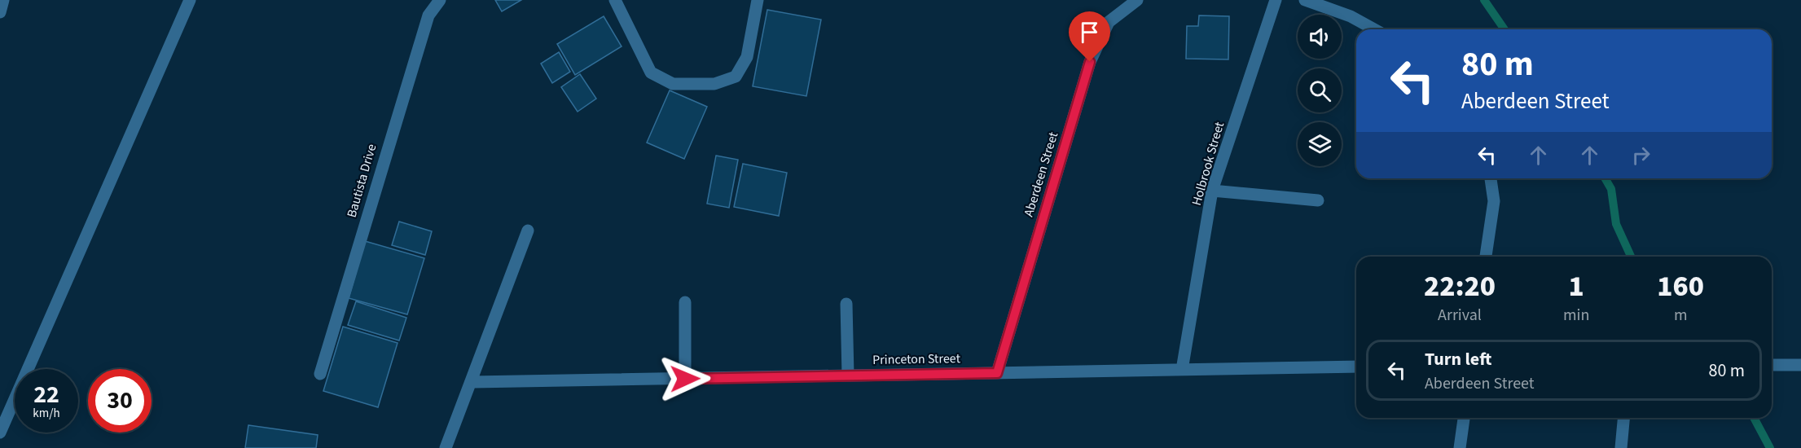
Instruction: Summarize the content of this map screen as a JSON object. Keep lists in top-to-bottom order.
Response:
{
  "streets": {
    "street": [
      "Holbrook Street",
      "Aberdeen Street",
      "Bautista Drive",
      "Princeton Street"
    ]
  },
  "crossings": [
    ["Holbrook Street", "Princeton Street"],
    ["Aberdeen Street", "Princeton Street"]
  ],
  "page": {
    "turn": ["80 m", "Aberdeen Street"],
    "eta": [
      "22:20",
      "Arrival",
      "1",
      "min",
      "160",
      "m"
    ],
    "list": [
      {
        "name": "Turn left",
        "note": "Aberdeen Street",
        "value": "80 m"
      }
    ],
    "speed": "22 km/h",
    "limit": "30"
  }
}
